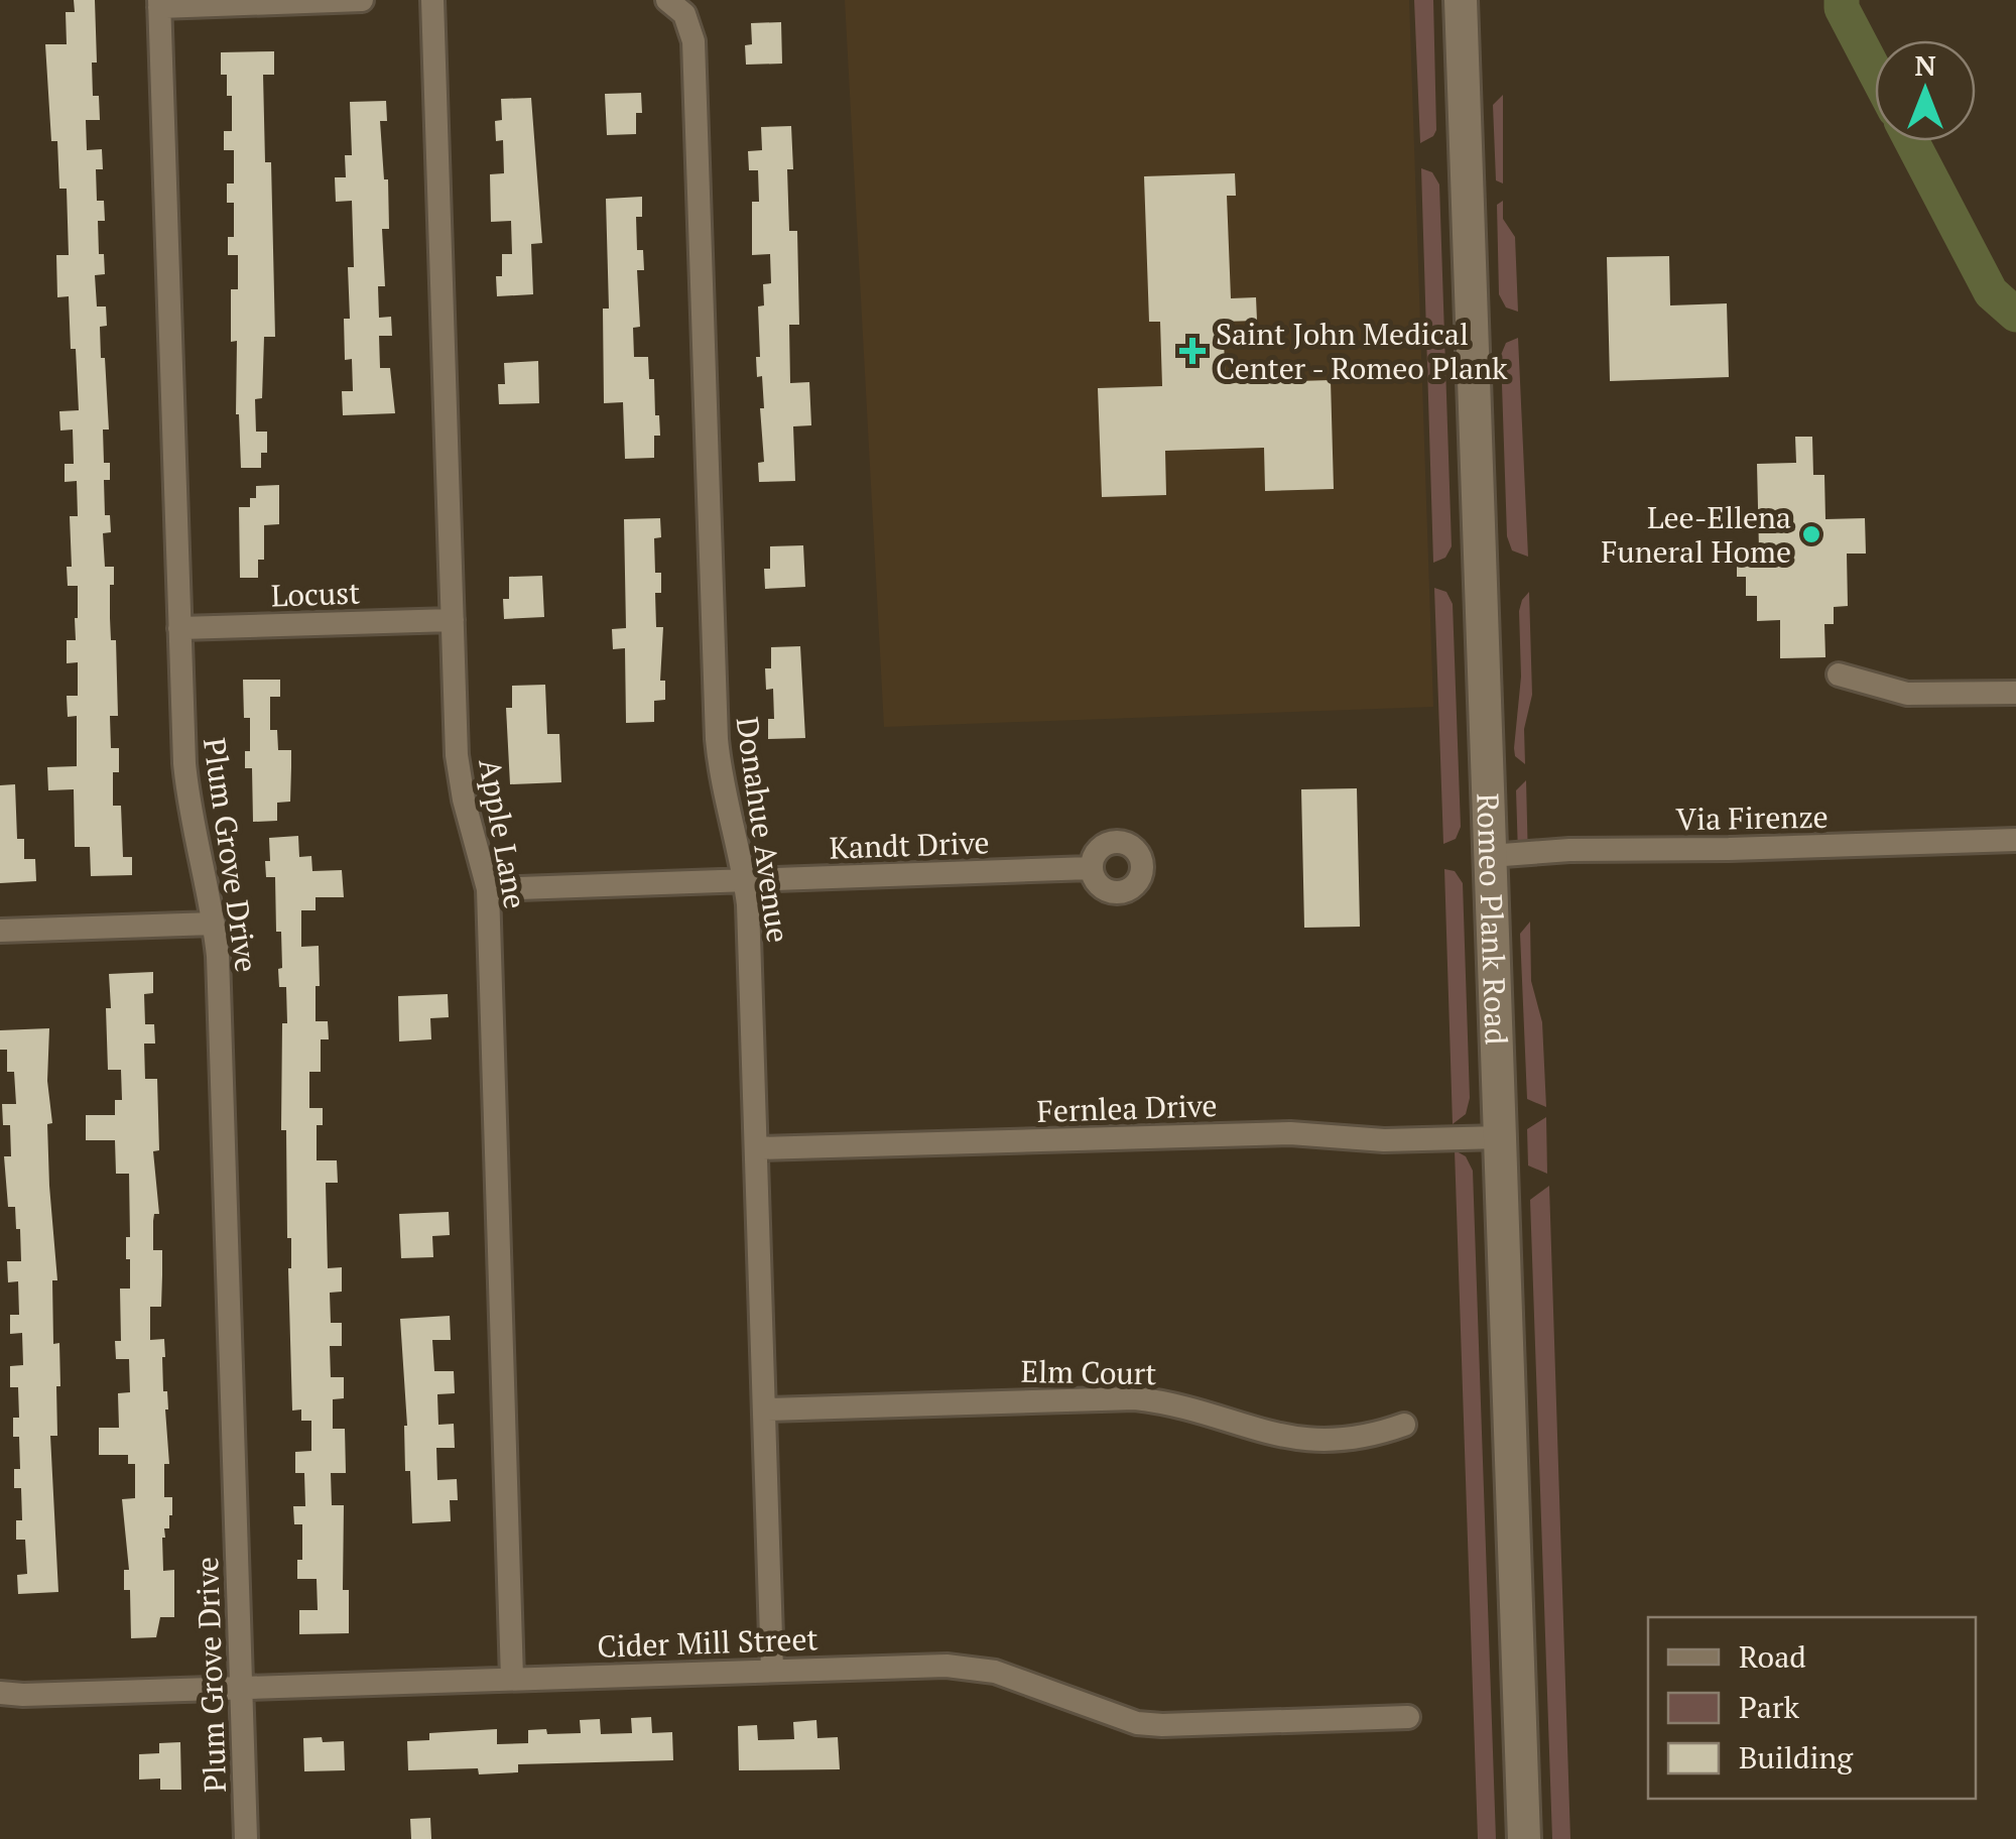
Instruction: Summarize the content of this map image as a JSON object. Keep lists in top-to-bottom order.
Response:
{
  "streets": {
    "main road": ["Romeo Plank Road"],
    "street": [
      "Locust",
      "Via Firenze",
      "Donahue Avenue",
      "Apple Lane",
      "Kandt Drive",
      "Plum Grove Drive",
      "Fernlea Drive",
      "Elm Court",
      "Cider Mill Street"
    ]
  },
  "crossings": [
    ["Locust", "Apple Lane"],
    ["Locust", "Plum Grove Drive"],
    ["Via Firenze", "Romeo Plank Road"],
    ["Donahue Avenue", "Kandt Drive"],
    ["Donahue Avenue", "Fernlea Drive"],
    ["Donahue Avenue", "Elm Court"],
    ["Donahue Avenue", "Cider Mill Street"],
    ["Apple Lane", "Kandt Drive"],
    ["Apple Lane", "Cider Mill Street"],
    ["Plum Grove Drive", "Cider Mill Street"],
    ["Romeo Plank Road", "Fernlea Drive"]
  ],
  "places": {
    "health": ["Saint John Medical Center - Romeo Plank"],
    "other": ["Lee-Ellena Funeral Home"]
  },
  "legend": ["Road", "Park", "Building"],
  "north": "top"
}
